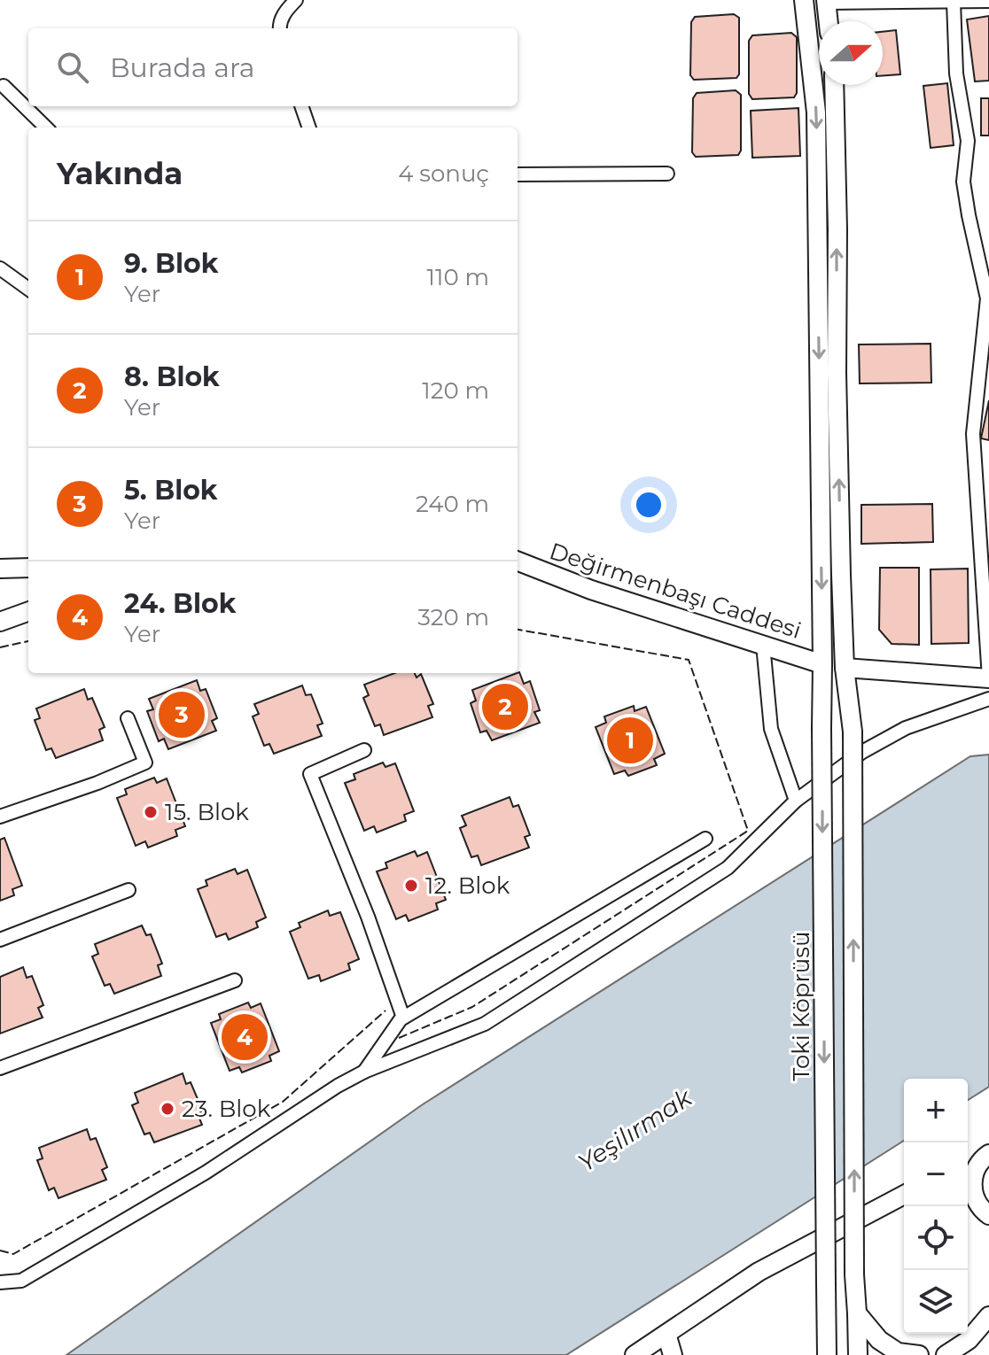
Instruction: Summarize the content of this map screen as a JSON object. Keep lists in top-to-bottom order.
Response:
{
  "streets": {
    "main road": ["Değirmenbaşı Caddesi", "Toki Köprüsü"]
  },
  "crossings": [
    ["Değirmenbaşı Caddesi", "Toki Köprüsü"]
  ],
  "water": ["Yeşilırmak"],
  "places": ["15. Blok", "12. Blok", "23. Blok"],
  "north": "right",
  "page": {
    "search": "Burada ara",
    "heading": ["Yakında", "4 sonuç"],
    "list": [
      {
        "mark": "1",
        "name": "9. Blok",
        "note": "Yer",
        "value": "110 m"
      },
      {
        "mark": "2",
        "name": "8. Blok",
        "note": "Yer",
        "value": "120 m"
      },
      {
        "mark": "3",
        "name": "5. Blok",
        "note": "Yer",
        "value": "240 m"
      },
      {
        "mark": "4",
        "name": "24. Blok",
        "note": "Yer",
        "value": "320 m"
      }
    ],
    "pins": [
      "2",
      "3",
      "1",
      "4"
    ],
    "map_buttons": ["+", "−"]
  }
}
